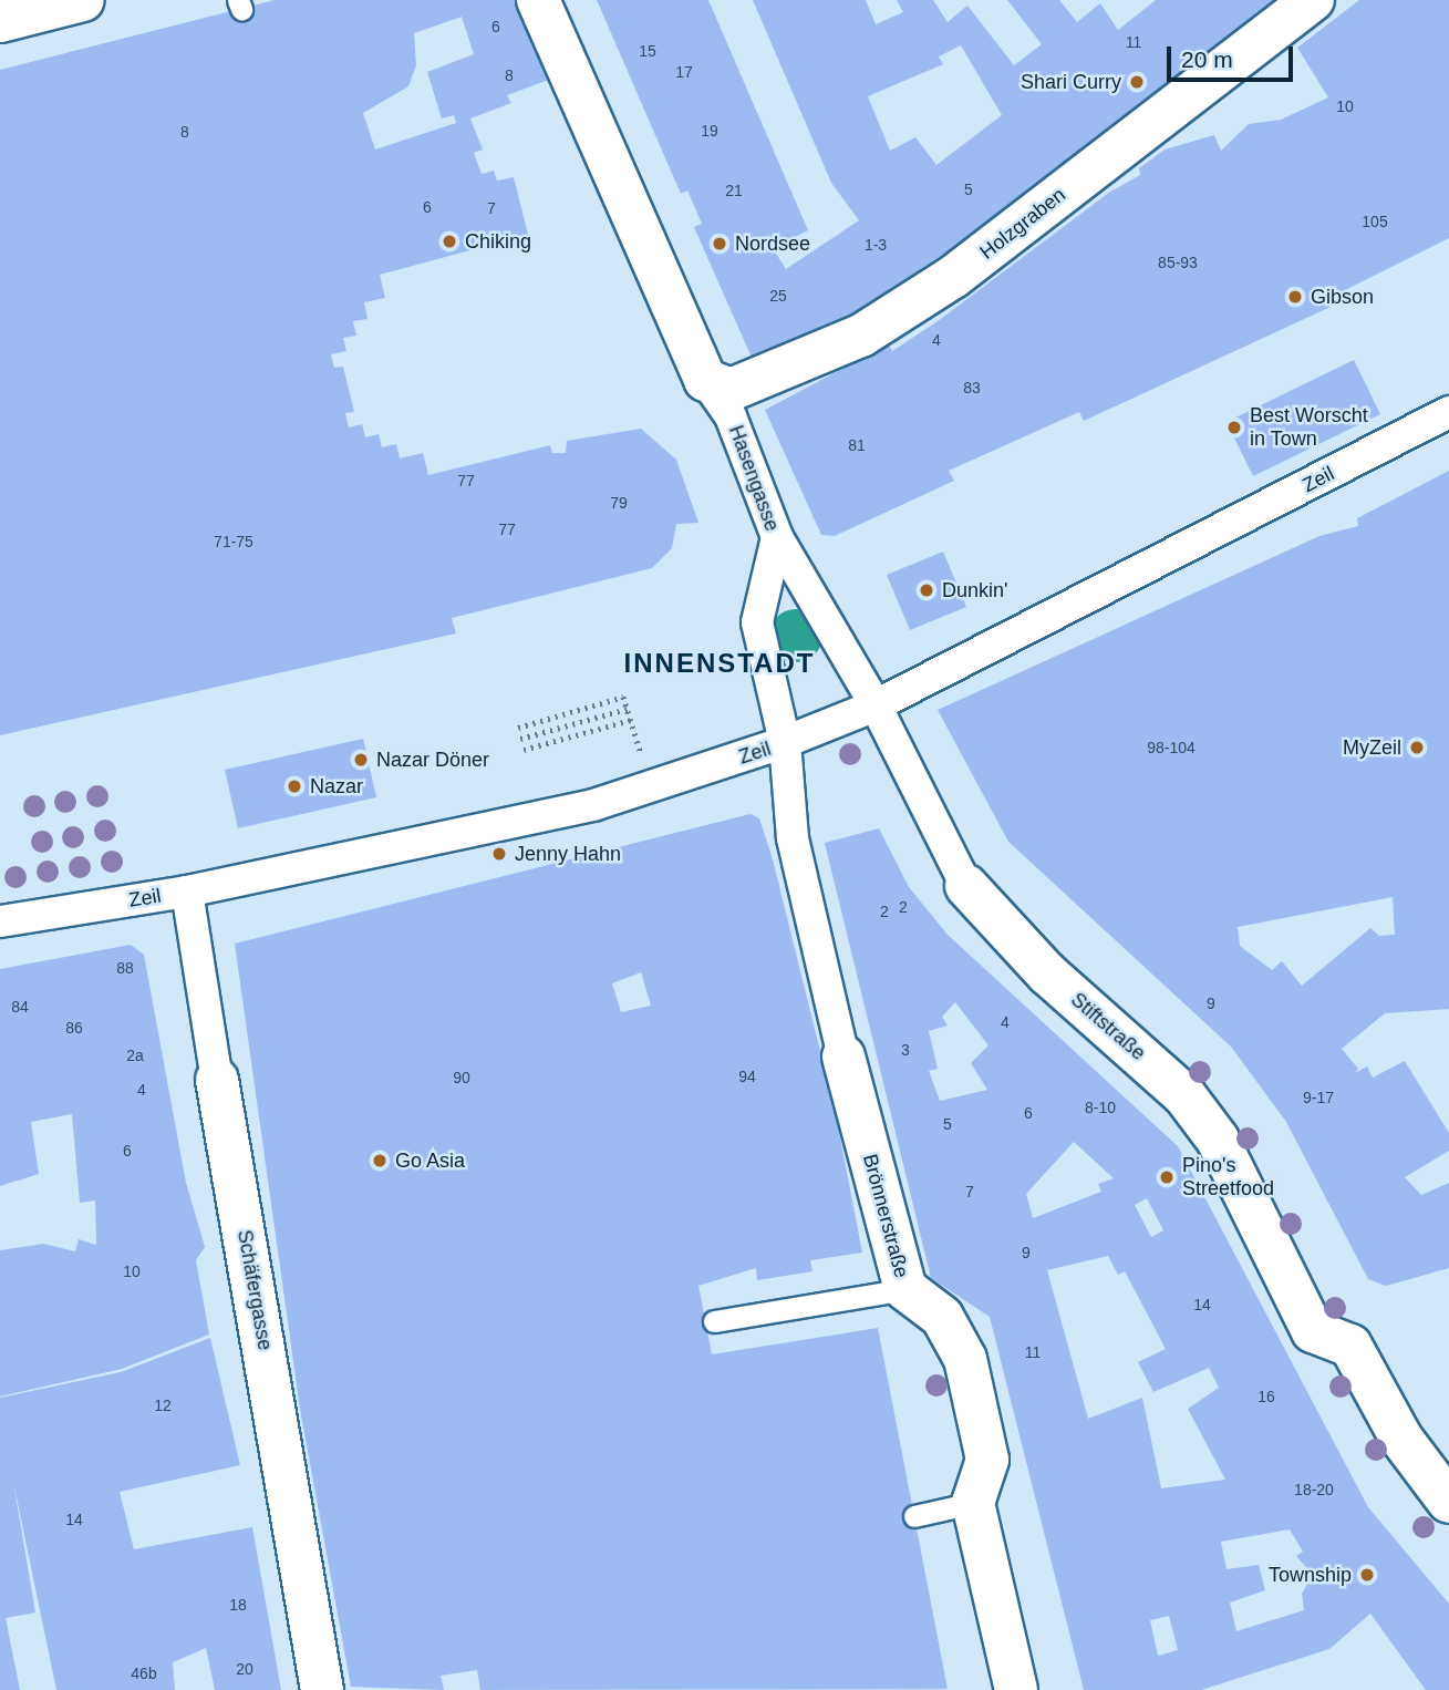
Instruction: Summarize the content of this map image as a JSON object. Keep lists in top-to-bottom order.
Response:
{
  "streets": {
    "street": [
      "Holzgraben",
      "Hasengasse",
      "Zeil",
      "Stiftstraße",
      "Brönnerstraße",
      "Schäfergasse"
    ]
  },
  "crossings": [
    ["Holzgraben", "Hasengasse"],
    ["Hasengasse", "Zeil"],
    ["Hasengasse", "Stiftstraße"],
    ["Hasengasse", "Brönnerstraße"],
    ["Zeil", "Stiftstraße"],
    ["Zeil", "Schäfergasse"]
  ],
  "districts": ["INNENSTADT"],
  "places": [
    "Shari Curry",
    "Chiking",
    "Nordsee",
    "Gibson",
    "Best Worscht in Town",
    "Dunkin'",
    "MyZeil",
    "Nazar Döner",
    "Nazar",
    "Jenny Hahn",
    "Go Asia",
    "Pino's Streetfood",
    "Township"
  ],
  "house_numbers": [
    "6",
    "11",
    "15",
    "17",
    "8",
    "10",
    "19",
    "8",
    "5",
    "21",
    "6",
    "7",
    "105",
    "1-3",
    "85-93",
    "25",
    "4",
    "83",
    "81",
    "77",
    "79",
    "77",
    "71-75",
    "98-104",
    "2",
    "2",
    "88",
    "9",
    "84",
    "4",
    "86",
    "3",
    "2a",
    "94",
    "90",
    "4",
    "9-17",
    "8-10",
    "6",
    "5",
    "6",
    "7",
    "9",
    "10",
    "14",
    "11",
    "16",
    "12",
    "18-20",
    "14",
    "18",
    "20",
    "46b"
  ],
  "scale_bar": "20 m"
}
